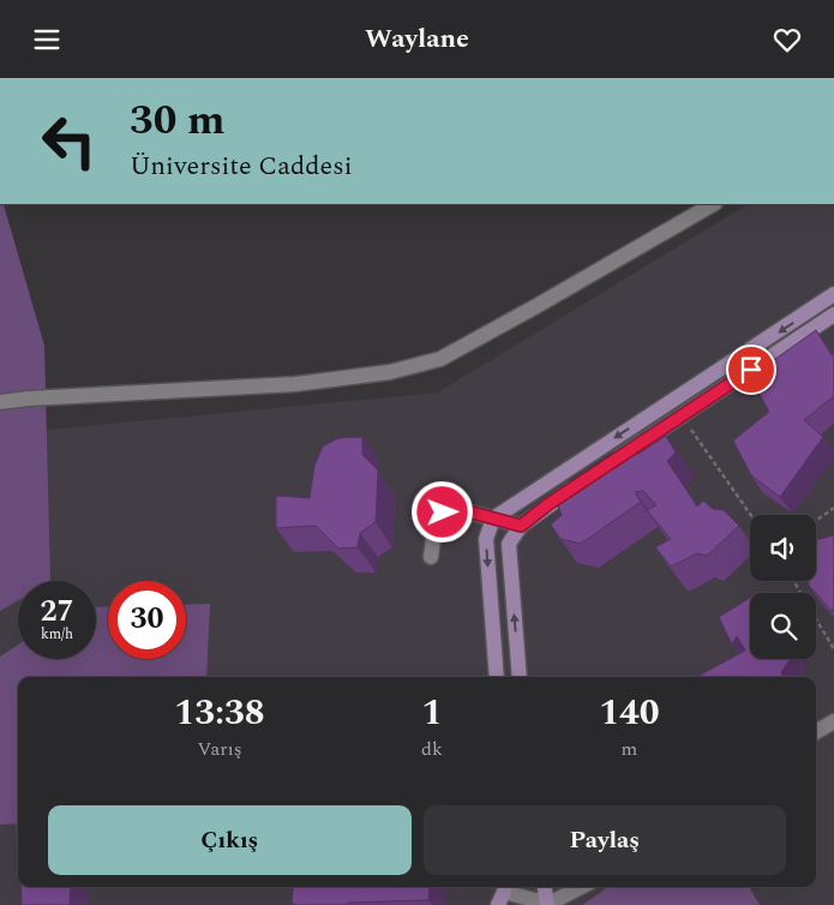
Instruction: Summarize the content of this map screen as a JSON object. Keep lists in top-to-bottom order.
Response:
{
  "page": {
    "header": "Waylane",
    "turn": ["30 m", "Üniversite Caddesi"],
    "speed": "27 km/h",
    "limit": "30",
    "eta": [
      "13:38",
      "Varış",
      "1",
      "dk",
      "140",
      "m"
    ],
    "buttons": ["Çıkış", "Paylaş"]
  }
}
